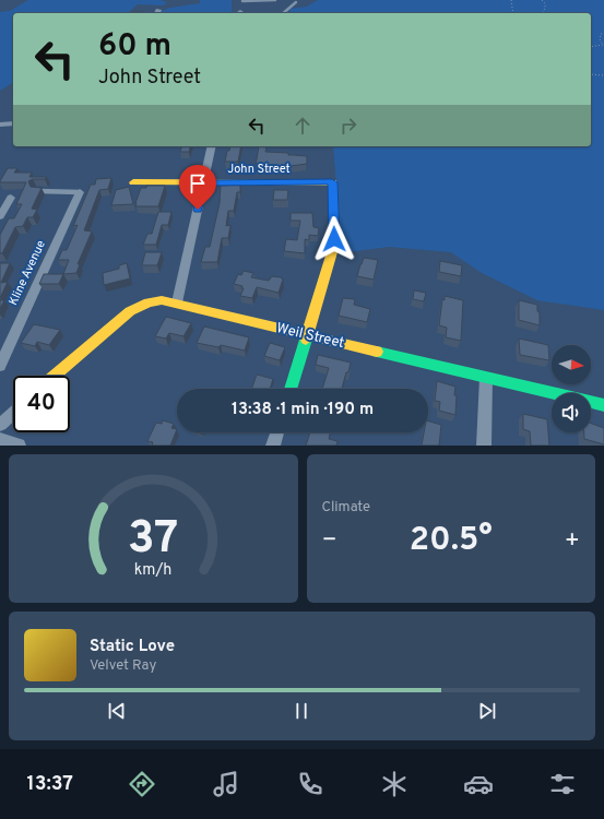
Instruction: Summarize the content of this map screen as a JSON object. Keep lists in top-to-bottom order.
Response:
{
  "streets": {
    "street": ["John Street", "Kline Avenue", "Weil Street"]
  },
  "crossings": [
    ["John Street", "Weil Street"]
  ],
  "north": "right",
  "page": {
    "turn": ["60 m", "John Street"],
    "limit": "40",
    "trip": "13:38 · 1 min · 190 m",
    "tile": "Climate",
    "heat": ["−", "20.5°", "+"],
    "song": ["Static Love", "Velvet Ray"],
    "tabs": "13:37",
    "gauge": ["37", "km/h"]
  }
}
